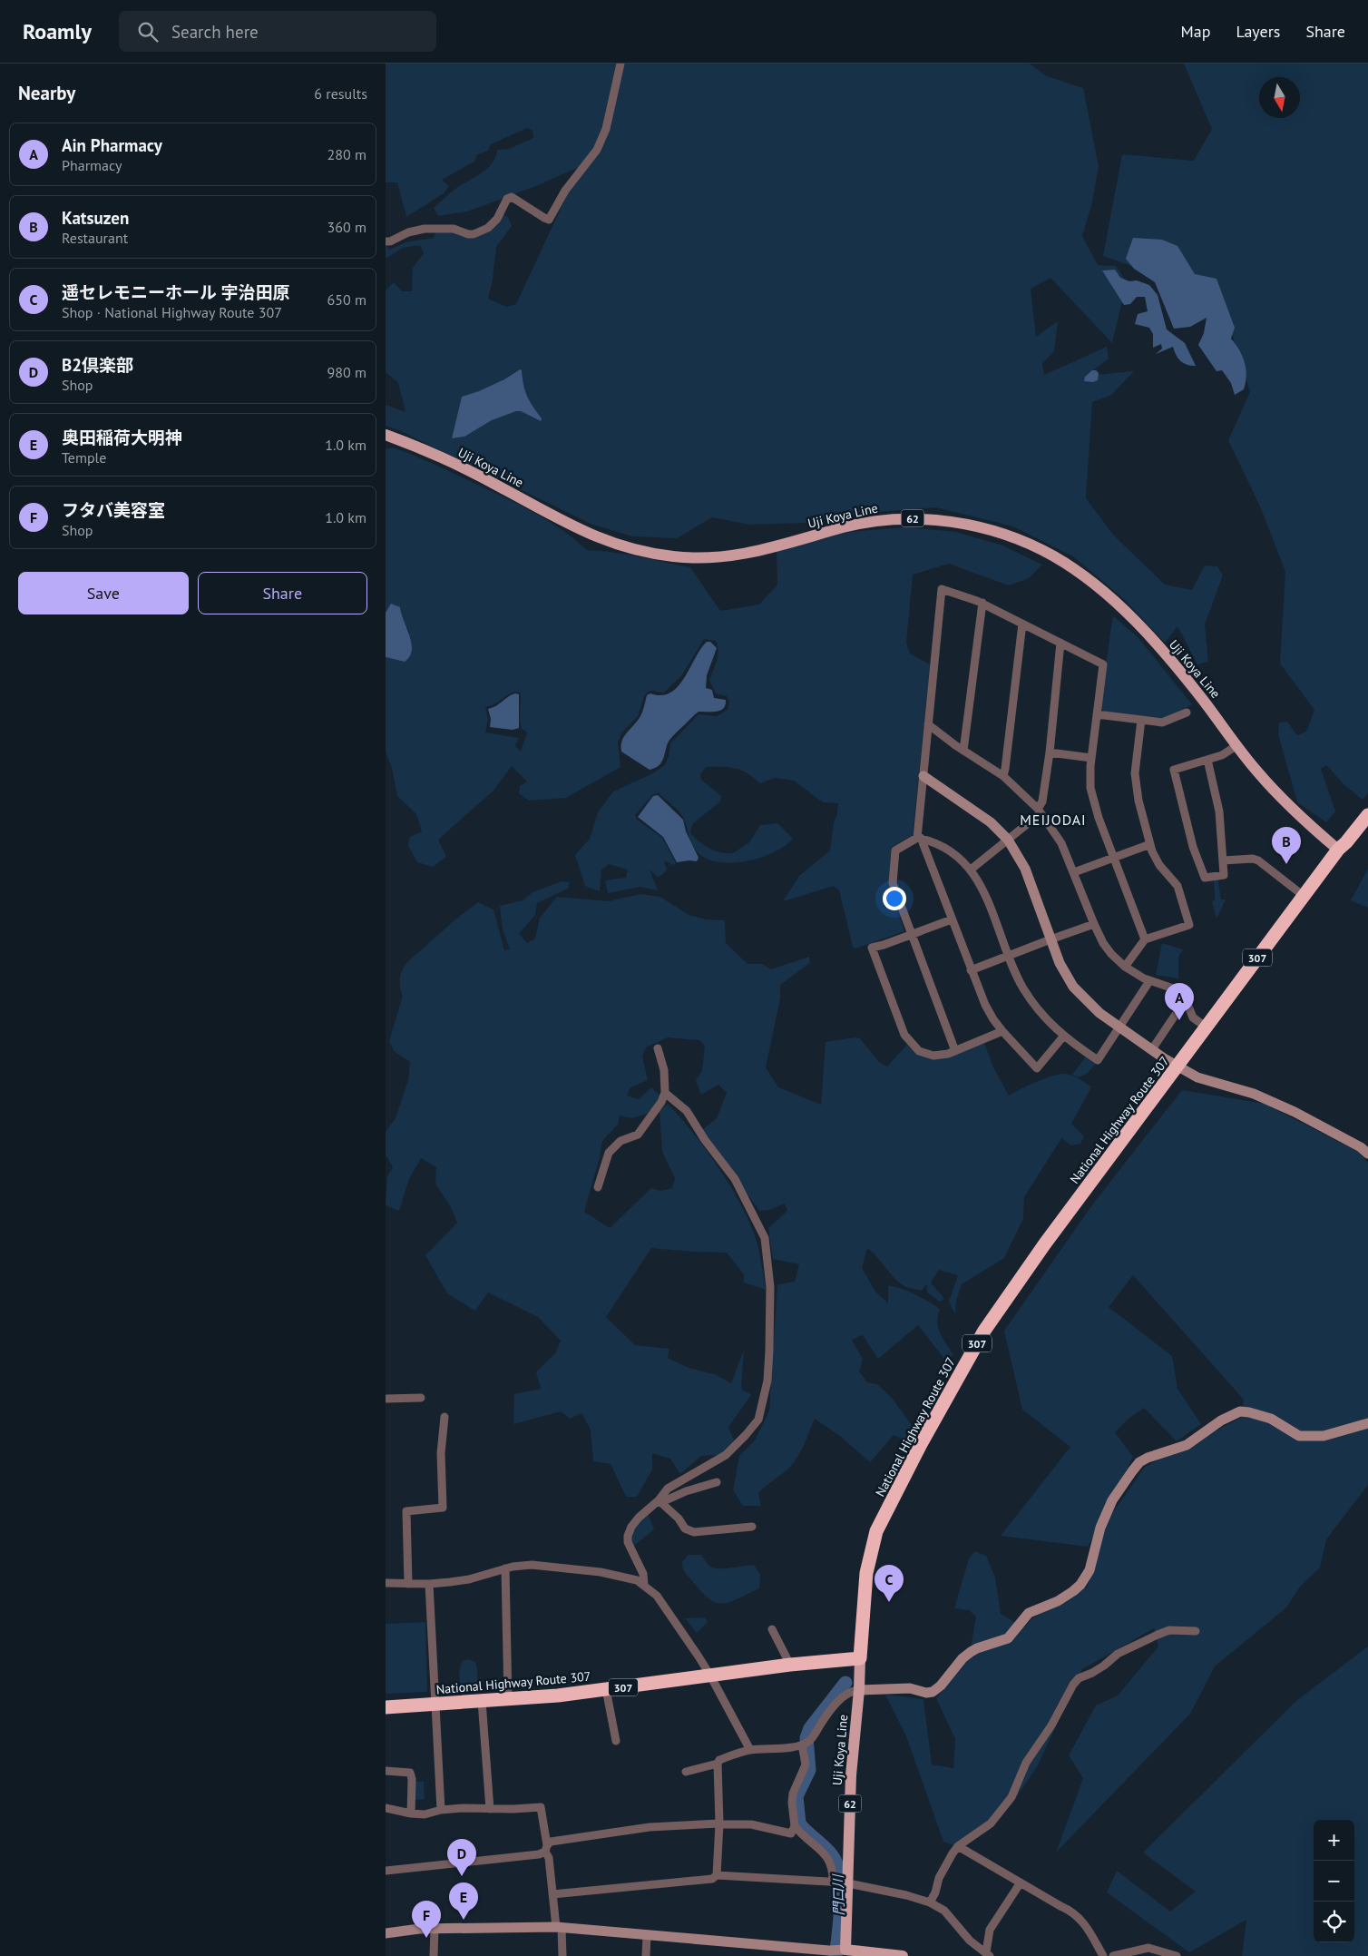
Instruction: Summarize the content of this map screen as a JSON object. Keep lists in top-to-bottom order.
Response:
{
  "streets": {
    "highway": ["307", "National Highway Route 307"],
    "main road": ["Uji Koya Line", "62"]
  },
  "crossings": [
    ["Uji Koya Line", "National Highway Route 307"]
  ],
  "districts": ["MEIJODAI"],
  "water": ["門口川"],
  "north": "bottom",
  "page": {
    "header": "Roamly",
    "search": "Search here",
    "nav": ["Map", "Layers", "Share"],
    "heading": ["Nearby", "6 results"],
    "list": [
      {
        "mark": "A",
        "name": "Ain Pharmacy",
        "note": "Pharmacy",
        "value": "280 m"
      },
      {
        "mark": "B",
        "name": "Katsuzen",
        "note": "Restaurant",
        "value": "360 m"
      },
      {
        "mark": "C",
        "name": "遥セレモニーホール 宇治田原",
        "note": "Shop · National Highway Route 307",
        "value": "650 m"
      },
      {
        "mark": "D",
        "name": "B2倶楽部",
        "note": "Shop",
        "value": "980 m"
      },
      {
        "mark": "E",
        "name": "奥田稲荷大明神",
        "note": "Temple",
        "value": "1.0 km"
      },
      {
        "mark": "F",
        "name": "フタバ美容室",
        "note": "Shop",
        "value": "1.0 km"
      }
    ],
    "buttons": ["Save", "Share"],
    "pins": [
      "B",
      "A",
      "C",
      "D",
      "E",
      "F"
    ],
    "map_buttons": ["+", "−"]
  }
}
